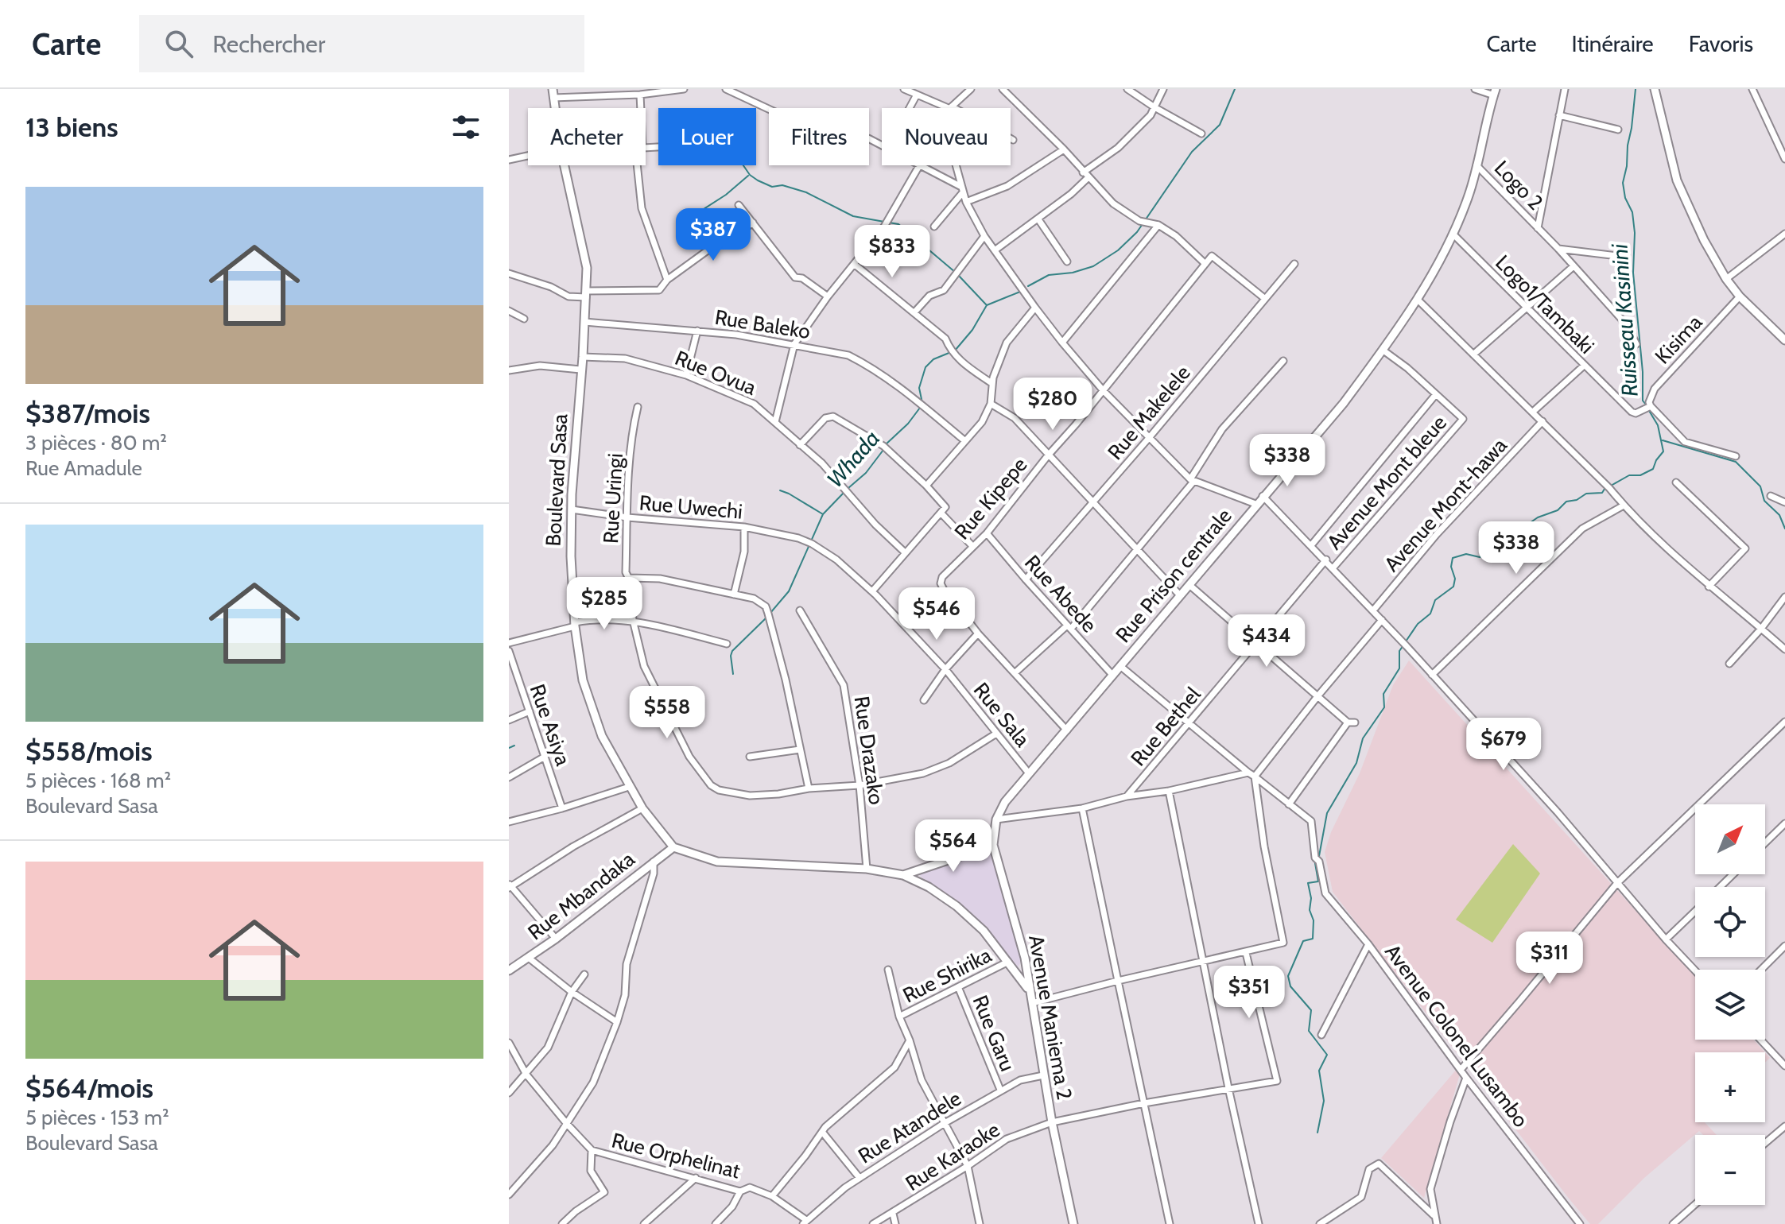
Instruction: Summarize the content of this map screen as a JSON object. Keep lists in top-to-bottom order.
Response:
{
  "streets": {
    "street": [
      "Logo 2",
      "Logo1/Tambaki",
      "Rue Baleko",
      "Kisima",
      "Rue Ovua",
      "Rue Makelele",
      "Boulevard Sasa",
      "Avenue Mont bleue",
      "Rue Uringi",
      "Rue Kipepe",
      "Avenue Mont-hawa",
      "Rue Uwechi",
      "Rue Prison centrale",
      "Rue Abede",
      "Rue Sala",
      "Rue Asiya",
      "Rue Bethel",
      "Rue Drazako",
      "Rue Mbandaka",
      "Rue Shirika",
      "Avenue Maniema 2",
      "Rue Garu",
      "Avenue Colonel Lusambo",
      "Rue Atandele",
      "Rue Orphelinat",
      "Rue Karaoke"
    ]
  },
  "crossings": [
    ["Logo 2", "Rue Prison centrale"],
    ["Logo1/Tambaki", "Kisima"],
    ["Logo1/Tambaki", "Rue Prison centrale"],
    ["Rue Baleko", "Boulevard Sasa"],
    ["Rue Ovua", "Boulevard Sasa"],
    ["Rue Makelele", "Rue Kipepe"],
    ["Rue Makelele", "Rue Abede"],
    ["Boulevard Sasa", "Rue Uwechi"],
    ["Boulevard Sasa", "Rue Mbandaka"],
    ["Rue Uringi", "Rue Uwechi"],
    ["Rue Uringi", "Rue Sala"],
    ["Rue Uringi", "Rue Drazako"],
    ["Rue Kipepe", "Rue Abede"],
    ["Rue Uwechi", "Rue Sala"],
    ["Rue Prison centrale", "Rue Abede"],
    ["Rue Prison centrale", "Rue Sala"],
    ["Rue Prison centrale", "Avenue Maniema 2"],
    ["Rue Prison centrale", "Avenue Colonel Lusambo"],
    ["Rue Bethel", "Avenue Colonel Lusambo"],
    ["Rue Shirika", "Rue Garu"],
    ["Avenue Maniema 2", "Rue Atandele"],
    ["Avenue Maniema 2", "Rue Karaoke"],
    ["Rue Garu", "Rue Atandele"]
  ],
  "water": ["Ruisseau Kasinini", "Whada"],
  "north": "top right",
  "page": {
    "header": "Carte",
    "search": "Rechercher",
    "nav": ["Carte", "Itinéraire", "Favoris"],
    "heading": "13 biens",
    "chip": [
      "Acheter",
      "Louer",
      "Filtres",
      "Nouveau"
    ],
    "list": [
      {
        "name": "$387/mois",
        "note": "3 pièces · 80 m² · Rue Amadule"
      },
      {
        "name": "$558/mois",
        "note": "5 pièces · 168 m² · Boulevard Sasa"
      },
      {
        "name": "$564/mois",
        "note": "5 pièces · 153 m² · Boulevard Sasa"
      }
    ],
    "price": [
      "$387",
      "$833",
      "$280",
      "$338",
      "$338",
      "$285",
      "$546",
      "$434",
      "$558",
      "$679",
      "$564",
      "$311",
      "$351"
    ],
    "map_buttons": ["+", "−"]
  }
}
